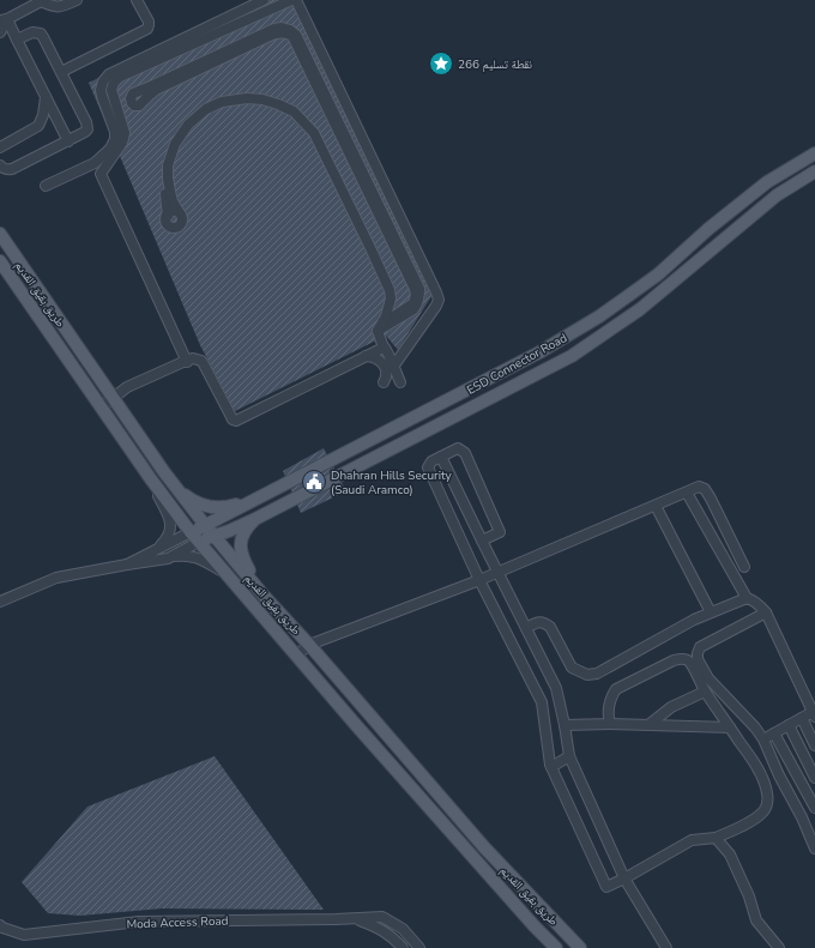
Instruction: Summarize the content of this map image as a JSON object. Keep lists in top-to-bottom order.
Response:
{
  "streets": {
    "main road": ["طريق بقيق القديم", "ESD Connector Road"],
    "street": ["Moda Access Road"]
  },
  "crossings": [
    ["طريق بقيق القديم", "ESD Connector Road"]
  ],
  "places": {
    "place": ["نقطة تسليم 266"],
    "public building": ["Dhahran Hills Security (Saudi Aramco)"]
  }
}
